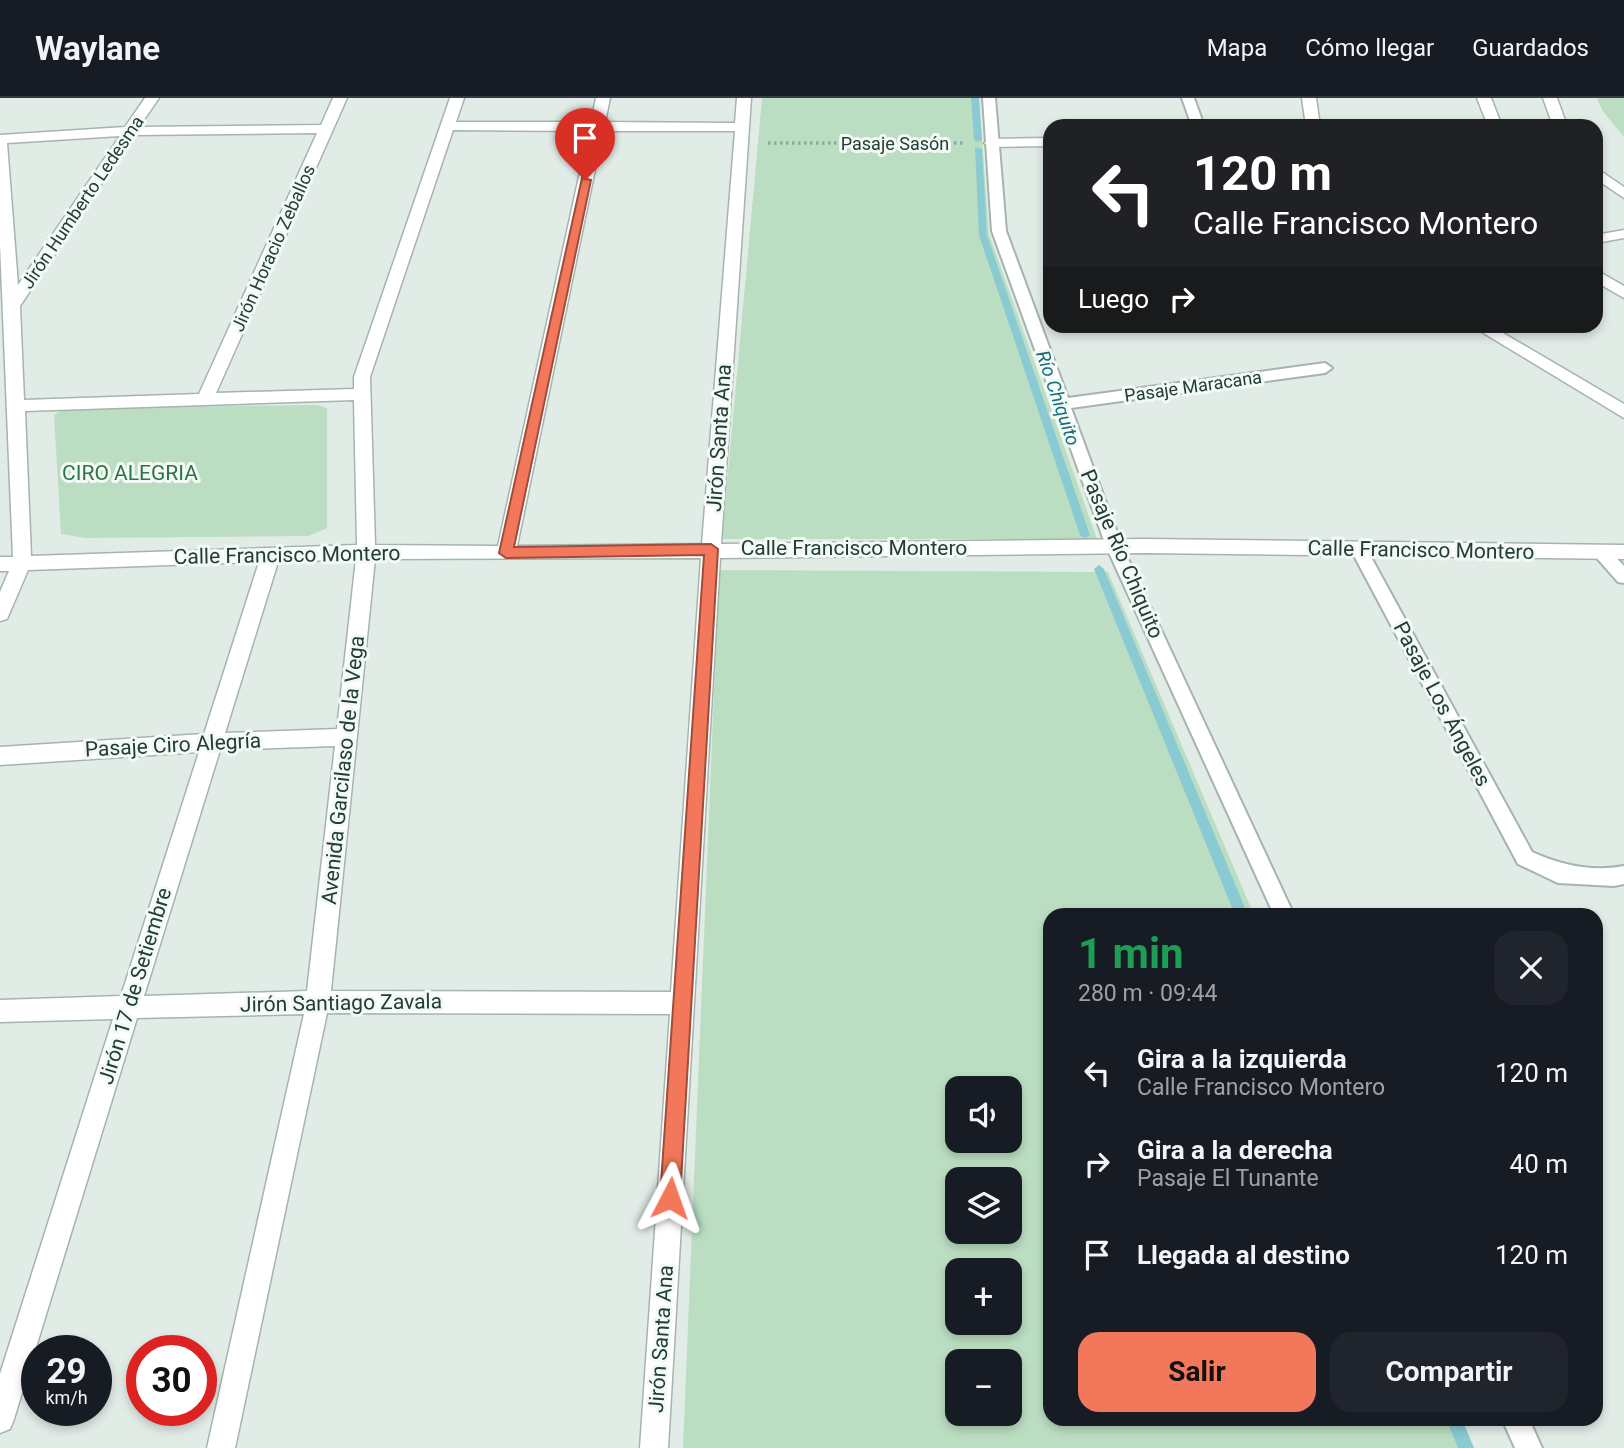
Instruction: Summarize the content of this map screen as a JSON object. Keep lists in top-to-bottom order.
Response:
{
  "streets": {
    "street": [
      "Jirón Humberto Ledesma",
      "Jirón Horacio Zeballos",
      "Jirón Santa Ana",
      "Calle Francisco Montero",
      "Pasaje Ciro Alegría",
      "Avenida Garcilaso de la Vega",
      "Jirón 17 de Setiembre",
      "Jirón Santiago Zavala"
    ],
    "lane": ["Pasaje Maracana", "Pasaje Río Chiquito", "Pasaje Los Ángeles"],
    "path": ["Pasaje Sasón"]
  },
  "crossings": [
    ["Pasaje Sasón", "Jirón Santa Ana"],
    ["Pasaje Sasón", "Pasaje Río Chiquito"],
    ["Pasaje Maracana", "Pasaje Río Chiquito"],
    ["Jirón Santa Ana", "Calle Francisco Montero"],
    ["Jirón Santa Ana", "Jirón Santiago Zavala"],
    ["Calle Francisco Montero", "Pasaje Río Chiquito"],
    ["Calle Francisco Montero", "Pasaje Los Ángeles"],
    ["Calle Francisco Montero", "Avenida Garcilaso de la Vega"],
    ["Calle Francisco Montero", "Jirón 17 de Setiembre"],
    ["Pasaje Ciro Alegría", "Avenida Garcilaso de la Vega"],
    ["Pasaje Ciro Alegría", "Jirón 17 de Setiembre"],
    ["Avenida Garcilaso de la Vega", "Jirón Santiago Zavala"],
    ["Jirón 17 de Setiembre", "Jirón Santiago Zavala"]
  ],
  "water": ["Río Chiquito"],
  "parks": ["CIRO ALEGRIA"],
  "page": {
    "header": "Waylane",
    "nav": ["Mapa", "Cómo llegar", "Guardados"],
    "turn": ["120 m", "Calle Francisco Montero"],
    "then": "Luego",
    "heading": ["1 min", "280 m · 09:44"],
    "list": [
      {
        "name": "Gira a la izquierda",
        "note": "Calle Francisco Montero",
        "value": "120 m"
      },
      {
        "name": "Gira a la derecha",
        "note": "Pasaje El Tunante",
        "value": "40 m"
      },
      {
        "name": "Llegada al destino",
        "value": "120 m"
      }
    ],
    "map_buttons": ["+", "−"],
    "buttons": ["Salir", "Compartir"],
    "speed": "29 km/h",
    "limit": "30"
  }
}
